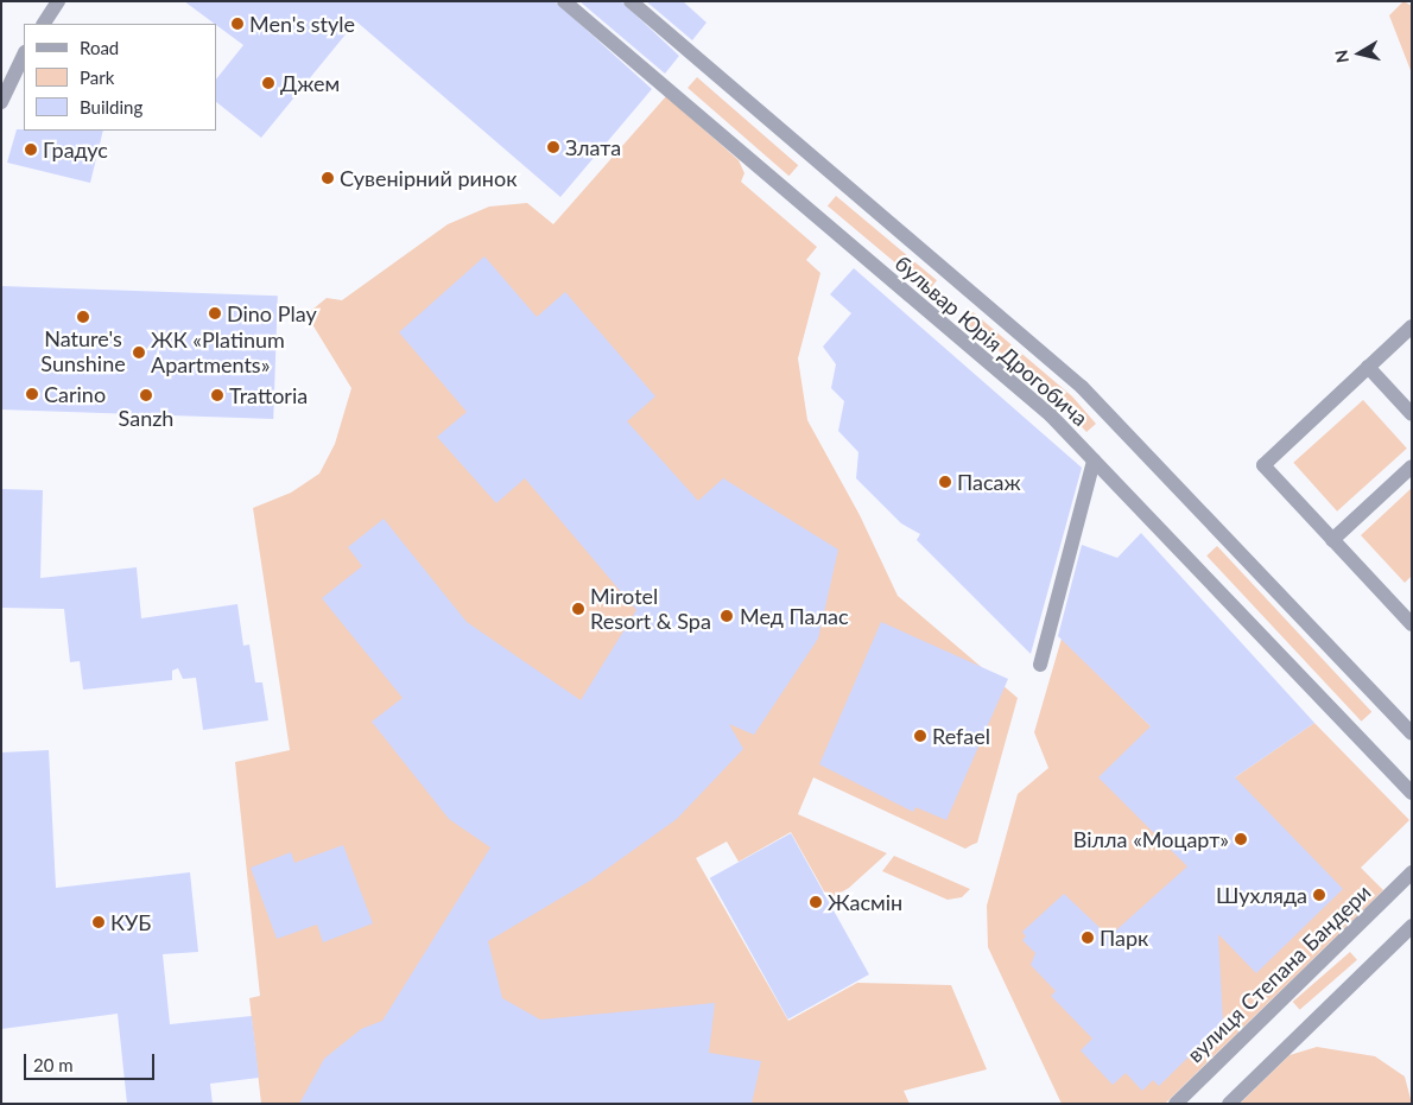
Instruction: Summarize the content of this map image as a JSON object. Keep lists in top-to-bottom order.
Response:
{
  "streets": {
    "street": ["бульвар Юрія Дрогобича", "вулиця Степана Бандери"]
  },
  "places": [
    "Men's style",
    "Джем",
    "Злата",
    "Градус",
    "Сувенірний ринок",
    "Dino Play",
    "Nature's Sunshine",
    "ЖК «Platinum Apartments»",
    "Carino",
    "Sanzh",
    "Trattoria",
    "Пасаж",
    "Mirotel Resort & Spa",
    "Мед Палас",
    "Refael",
    "Вілла «Моцарт»",
    "Шухляда",
    "Жасмін",
    "КУБ",
    "Парк"
  ],
  "legend": ["Road", "Park", "Building"],
  "scale_bar": "20 m",
  "north": "left"
}
